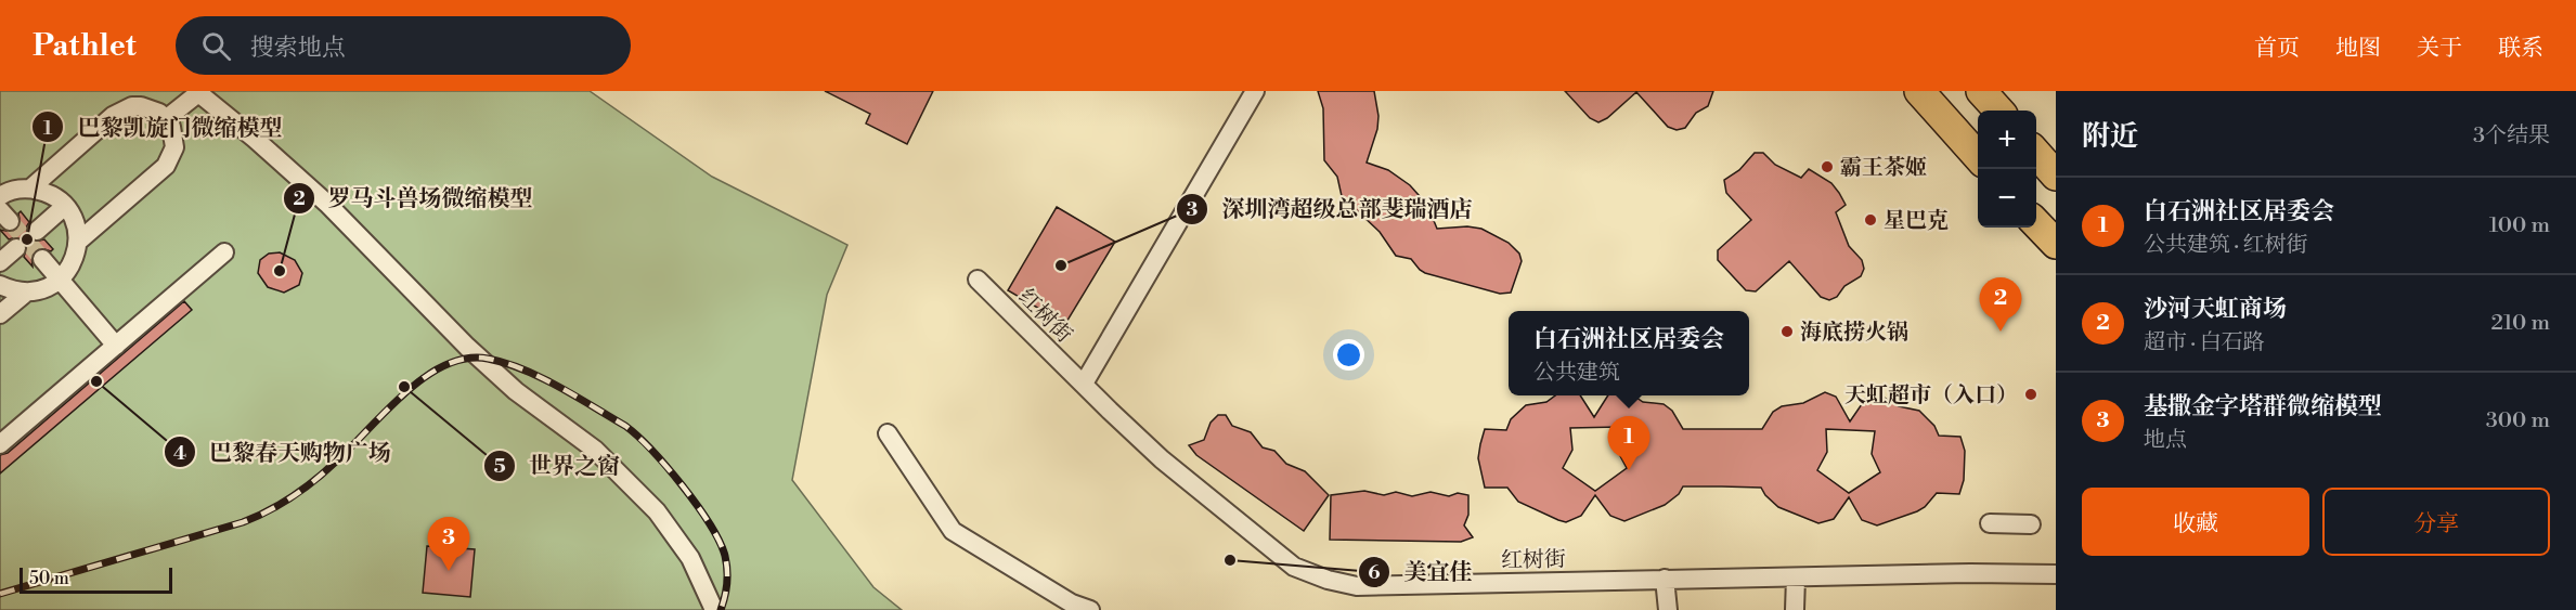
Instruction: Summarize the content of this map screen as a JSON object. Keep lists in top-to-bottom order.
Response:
{
  "streets": {
    "street": ["红树街"]
  },
  "places": [
    "霸王茶姬",
    "星巴克",
    "巴黎凯旋门微缩模型",
    "深圳湾超级总部斐瑞酒店",
    "罗马斗兽场微缩模型",
    "海底捞火锅",
    "巴黎春天购物广场",
    "世界之窗",
    "天虹超市（入口）",
    "美宜佳"
  ],
  "scale_bar": "50 m",
  "page": {
    "header": "Pathlet",
    "search": "搜索地点",
    "nav": [
      "首页",
      "地图",
      "关于",
      "联系"
    ],
    "heading": ["附近", "3个结果"],
    "map_buttons": ["+", "−"],
    "list": [
      {
        "mark": "1",
        "name": "白石洲社区居委会",
        "note": "公共建筑 · 红树街",
        "value": "100 m"
      },
      {
        "mark": "2",
        "name": "沙河天虹商场",
        "note": "超市 · 白石路",
        "value": "210 m"
      },
      {
        "mark": "3",
        "name": "基撒金字塔群微缩模型",
        "note": "地点",
        "value": "300 m"
      }
    ],
    "pins": ["2", "1", "3"],
    "popup": ["白石洲社区居委会", "公共建筑"],
    "buttons": ["收藏", "分享"],
    "scale": "50 m"
  }
}
